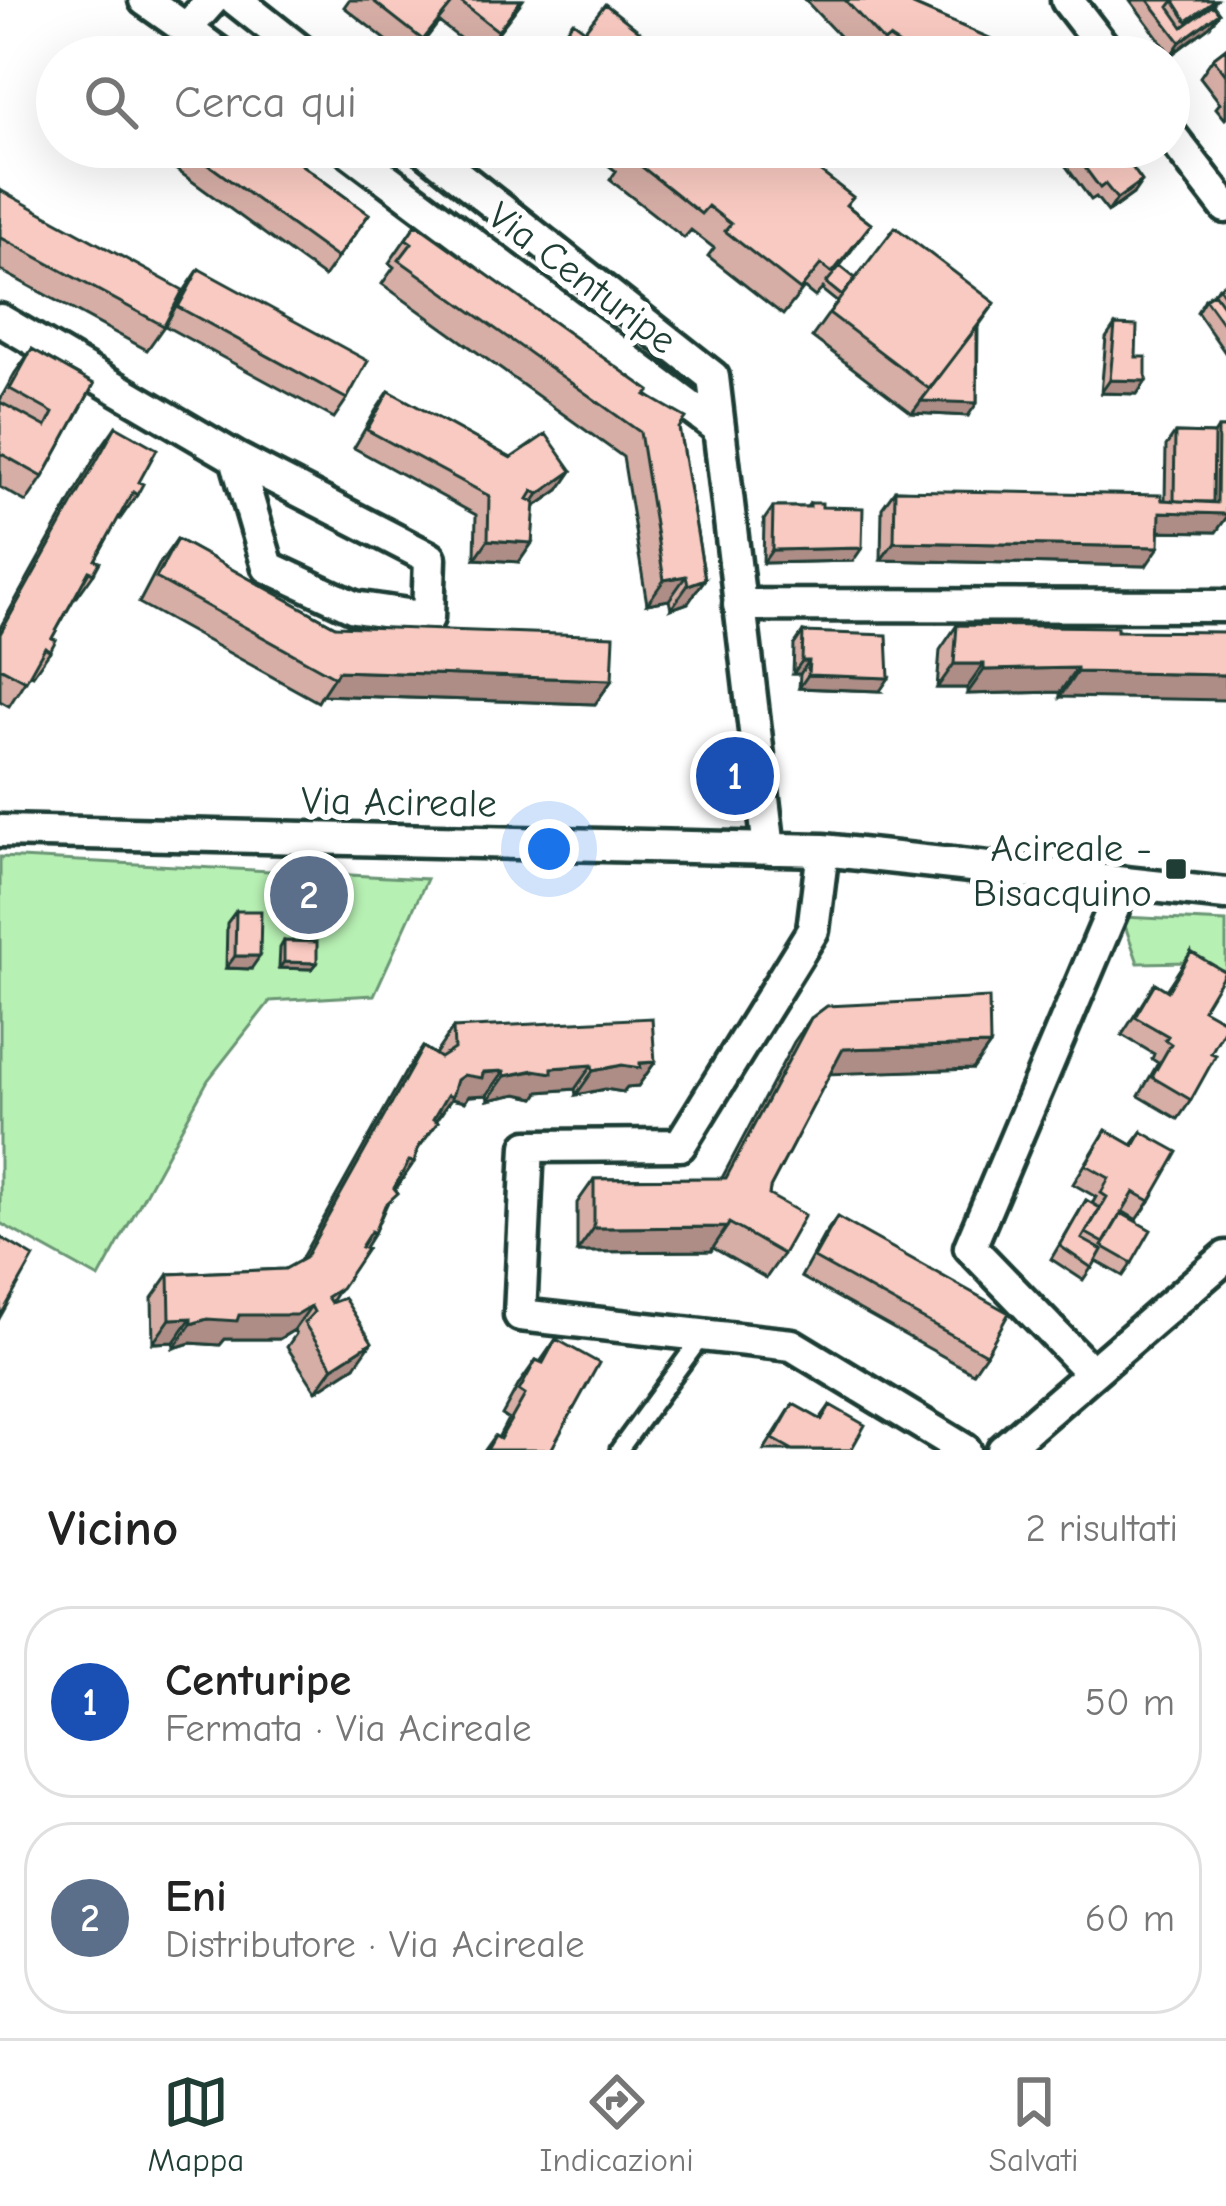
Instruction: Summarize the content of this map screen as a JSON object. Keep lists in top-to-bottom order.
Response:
{
  "streets": {
    "street": ["Via Centuripe", "Via Acireale"]
  },
  "places": {
    "transit": ["Acireale - Bisacquino"]
  },
  "page": {
    "search": "Cerca qui",
    "pins": ["1", "2"],
    "heading": ["Vicino", "2 risultati"],
    "list": [
      {
        "mark": "1",
        "name": "Centuripe",
        "note": "Fermata · Via Acireale",
        "value": "50 m"
      },
      {
        "mark": "2",
        "name": "Eni",
        "note": "Distributore · Via Acireale",
        "value": "60 m"
      }
    ],
    "nav": ["Mappa", "Indicazioni", "Salvati"]
  }
}
